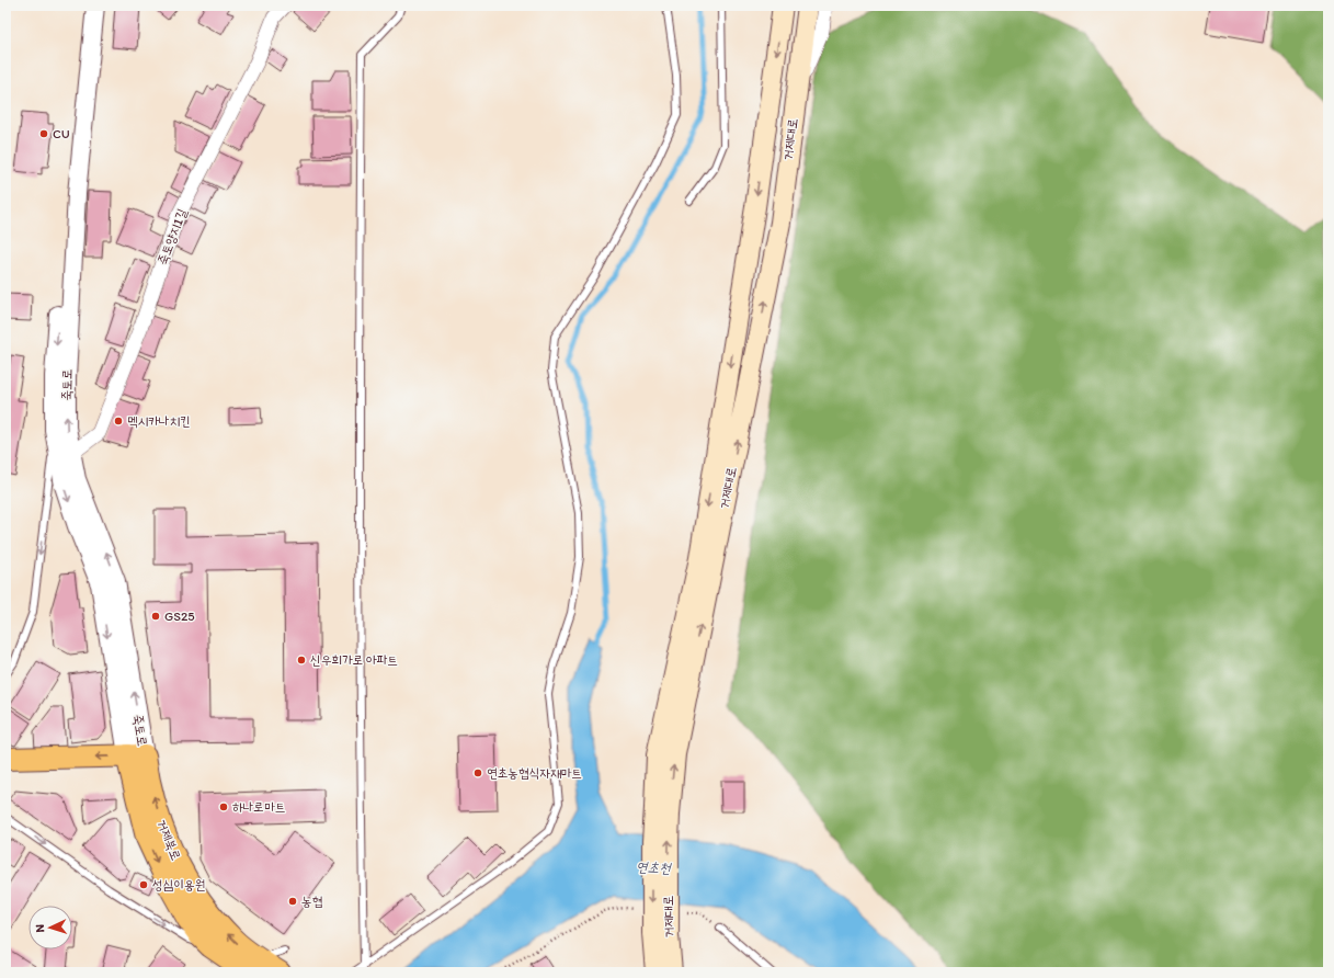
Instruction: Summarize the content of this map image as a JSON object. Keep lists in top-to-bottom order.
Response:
{
  "streets": {
    "main road": ["거제대로", "거제북로"],
    "street": ["죽토양지1길", "죽토로"]
  },
  "crossings": [
    ["죽토양지1길", "죽토로"],
    ["죽토로", "거제북로"]
  ],
  "water": ["연초천"],
  "places": [
    "CU",
    "멕시카나치킨",
    "GS25",
    "신우희가로 아파트",
    "연초농협식자재마트",
    "하나로마트",
    "성심이용원",
    "농협"
  ],
  "north": "left"
}
